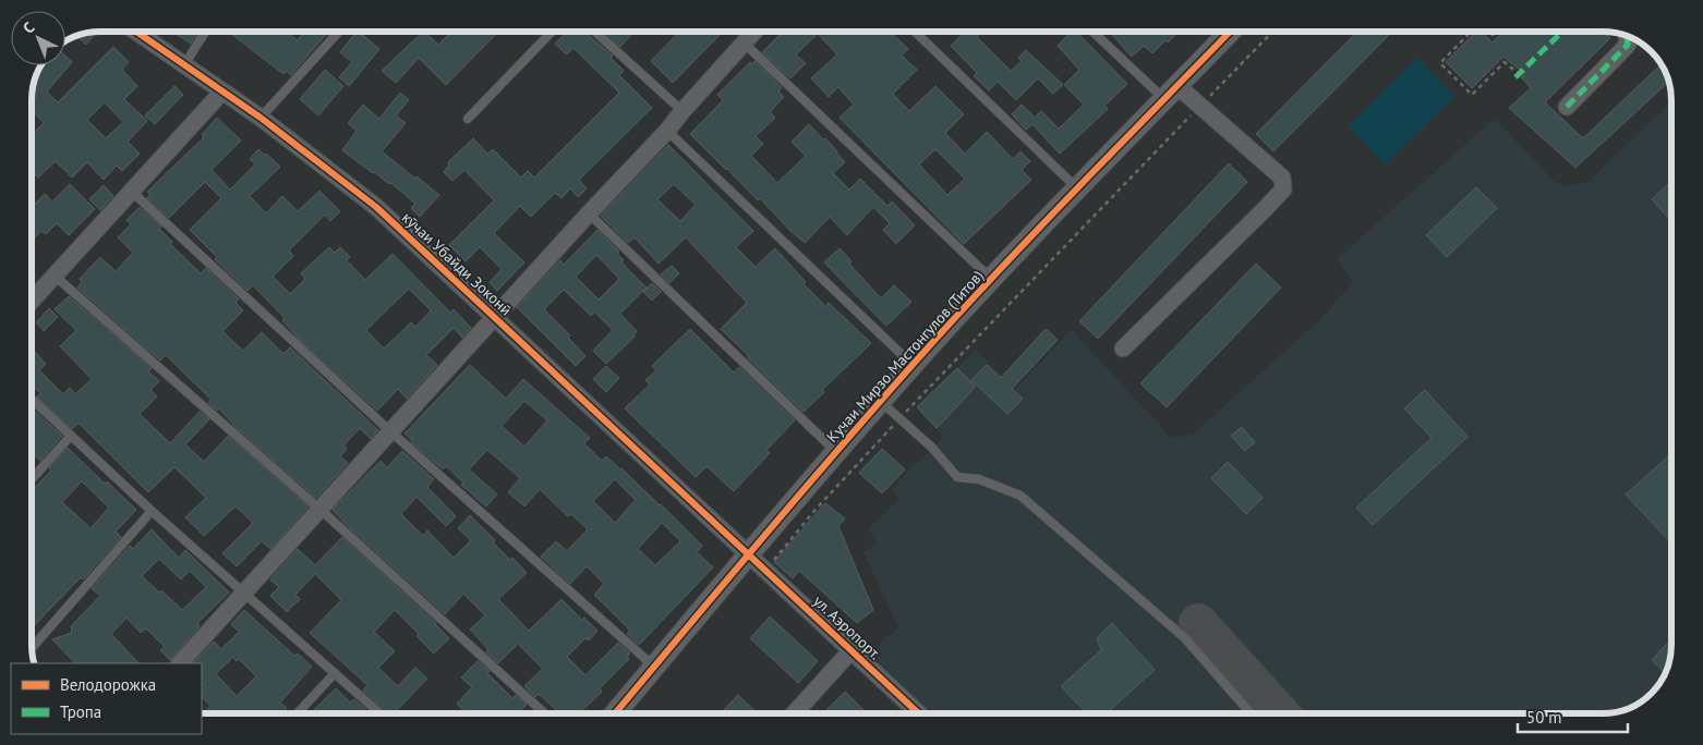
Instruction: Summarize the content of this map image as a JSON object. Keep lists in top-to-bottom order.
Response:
{
  "streets": {
    "street": ["кӯчаи Убайди Зоконӣ", "Кучаи Мирзо Мастонгулов (Титов)", "ул. Аэропорт."]
  },
  "crossings": [
    ["кӯчаи Убайди Зоконӣ", "Кучаи Мирзо Мастонгулов (Титов)"],
    ["кӯчаи Убайди Зоконӣ", "ул. Аэропорт."],
    ["Кучаи Мирзо Мастонгулов (Титов)", "ул. Аэропорт."]
  ],
  "legend": ["Велодорожка", "Тропа"],
  "scale_bar": "50 m",
  "north": "top left"
}
